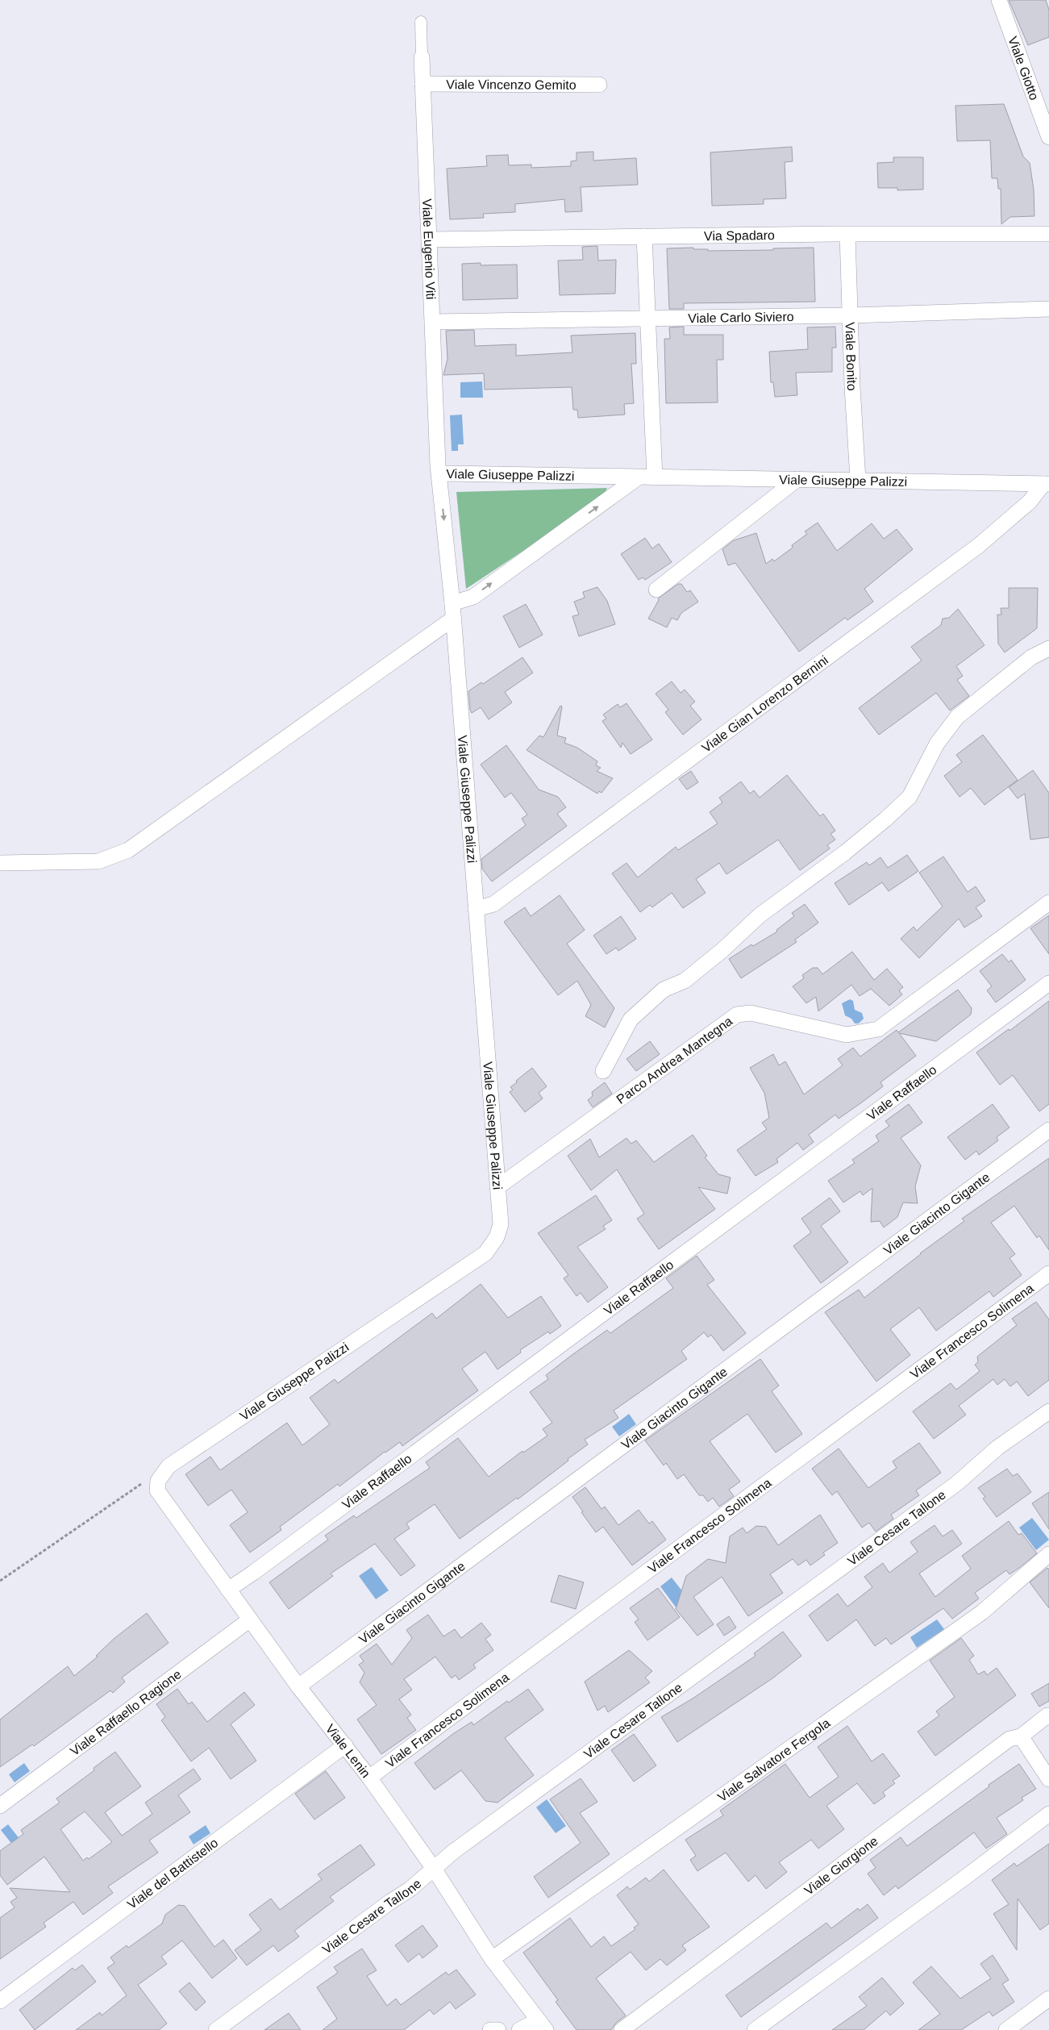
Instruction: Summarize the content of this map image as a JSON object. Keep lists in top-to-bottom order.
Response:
{
  "streets": {
    "street": [
      "Viale Giotto",
      "Viale Vincenzo Gemito",
      "Via Spadaro",
      "Viale Eugenio Viti",
      "Viale Carlo Siviero",
      "Viale Bonito",
      "Viale Giuseppe Palizzi",
      "Viale Gian Lorenzo Bernini",
      "Parco Andrea Mantegna",
      "Viale Raffaello",
      "Viale Giacinto Gigante",
      "Viale Francesco Solimena",
      "Viale Cesare Tallone",
      "Viale Raffaello Ragione",
      "Viale Lenin",
      "Viale Salvatore Fergola",
      "Viale Giorgione",
      "Viale del Battistello"
    ]
  },
  "crossings": [
    ["Viale Vincenzo Gemito", "Viale Eugenio Viti"],
    ["Via Spadaro", "Viale Eugenio Viti"],
    ["Via Spadaro", "Viale Bonito"],
    ["Viale Eugenio Viti", "Viale Carlo Siviero"],
    ["Viale Eugenio Viti", "Viale Giuseppe Palizzi"],
    ["Viale Carlo Siviero", "Viale Bonito"],
    ["Viale Bonito", "Viale Giuseppe Palizzi"],
    ["Viale Giuseppe Palizzi", "Viale Gian Lorenzo Bernini"],
    ["Viale Giuseppe Palizzi", "Parco Andrea Mantegna"],
    ["Viale Giuseppe Palizzi", "Viale Lenin"],
    ["Viale Raffaello", "Viale Lenin"],
    ["Viale Giacinto Gigante", "Viale Lenin"],
    ["Viale Francesco Solimena", "Viale Lenin"],
    ["Viale Cesare Tallone", "Viale Lenin"],
    ["Viale Raffaello Ragione", "Viale Lenin"],
    ["Viale Lenin", "Viale Salvatore Fergola"],
    ["Viale Lenin", "Viale del Battistello"]
  ]
}
